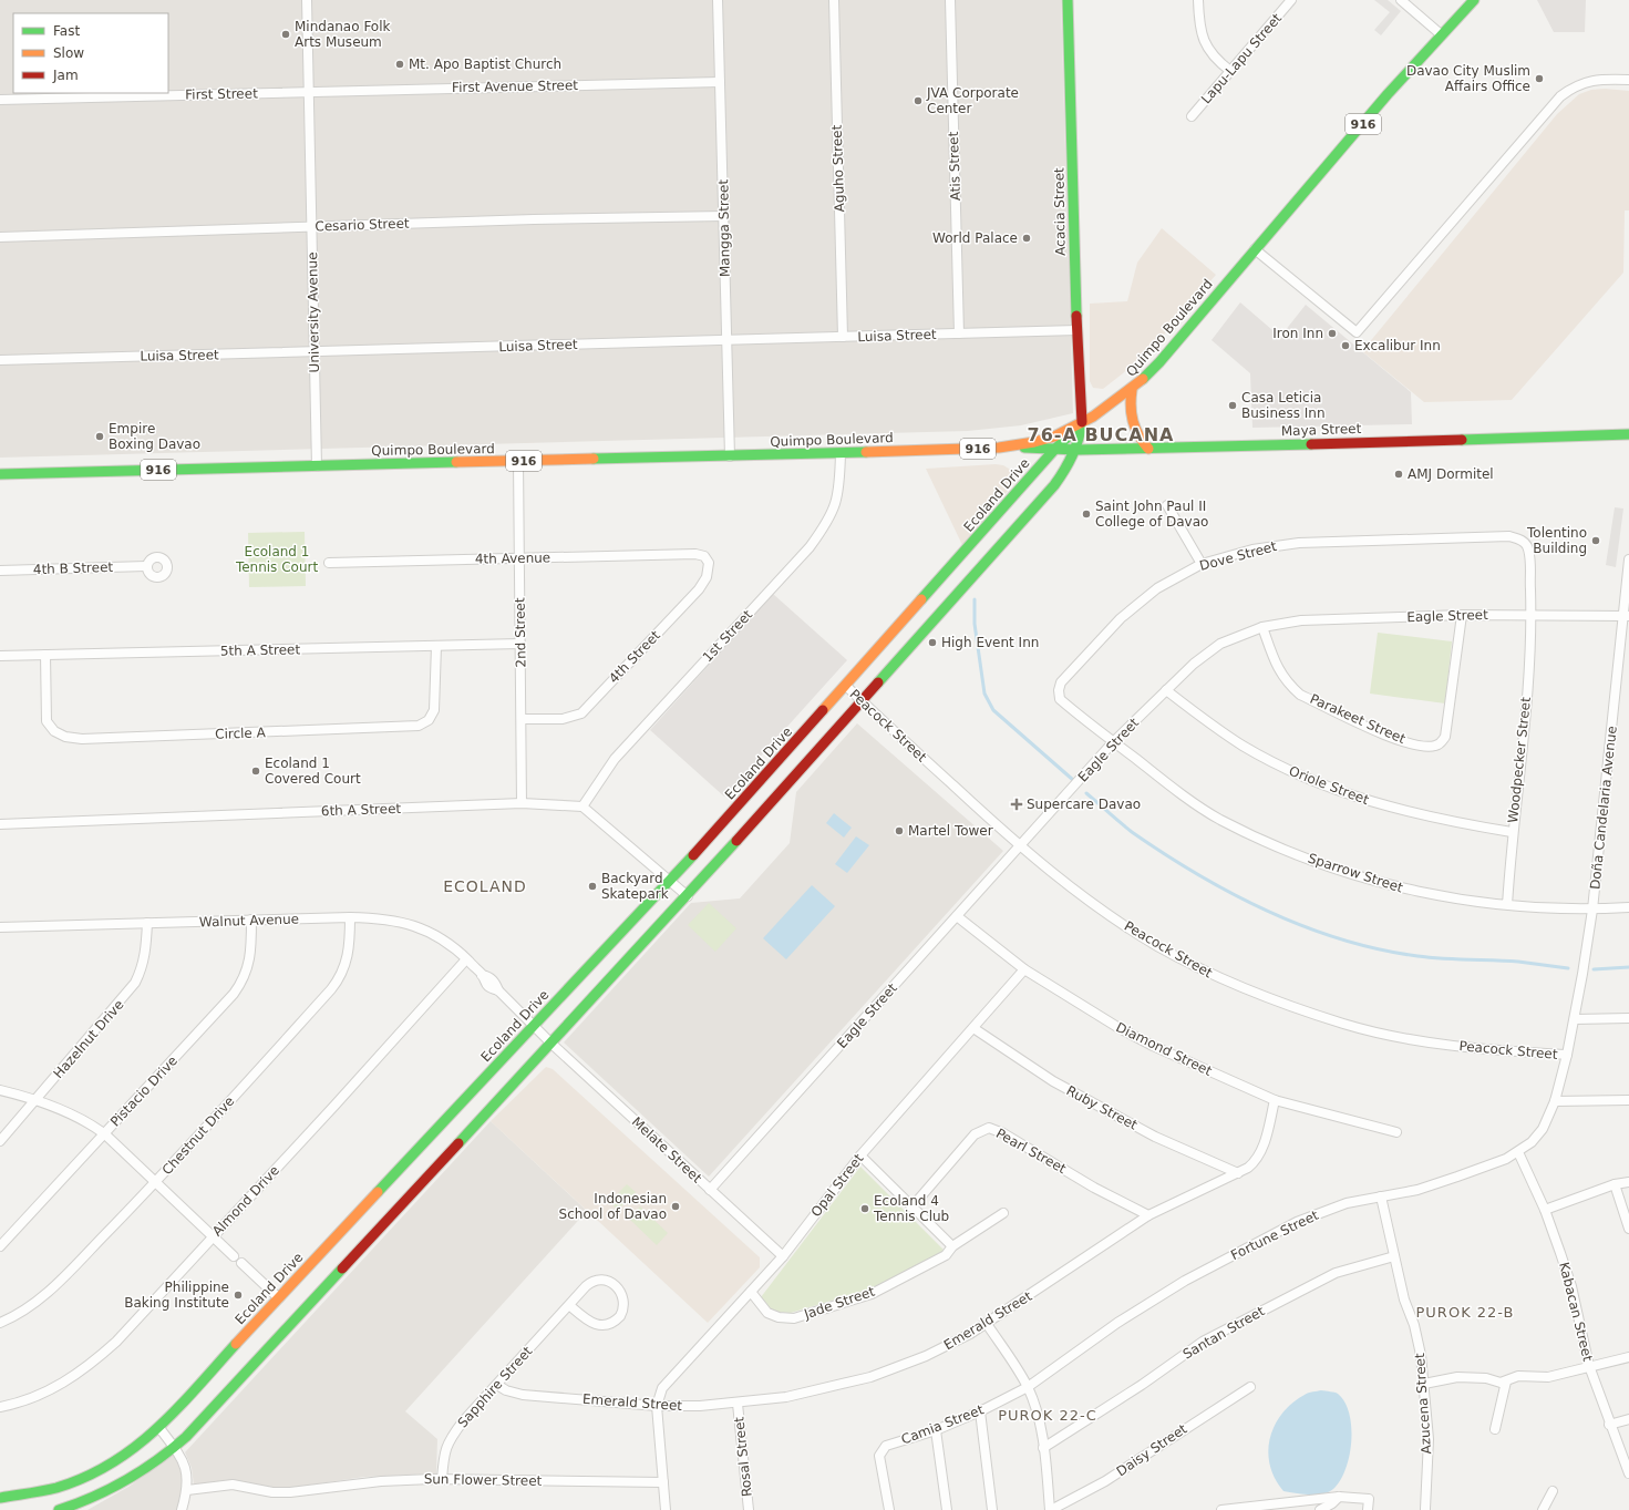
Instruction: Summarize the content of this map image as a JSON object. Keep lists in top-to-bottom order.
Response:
{
  "streets": {
    "main road": [
      "916",
      "Acacia Street",
      "Quimpo Boulevard",
      "Maya Street",
      "Ecoland Drive"
    ],
    "street": [
      "Lapu-Lapu Street",
      "First Avenue Street",
      "First Street",
      "Atis Street",
      "Aguho Street",
      "Cesario Street",
      "Mangga Street",
      "University Avenue",
      "Luisa Street",
      "Dove Street",
      "4th Avenue",
      "4th B Street",
      "Eagle Street",
      "2nd Street",
      "1st Street",
      "5th A Street",
      "4th Street",
      "Parakeet Street",
      "Peacock Street",
      "Circle A",
      "Woodpecker Street",
      "Oriole Street",
      "Doña Candelaria Avenue",
      "6th A Street",
      "Sparrow Street",
      "Walnut Avenue",
      "Hazelnut Drive",
      "Diamond Street",
      "Pistacio Drive",
      "Ruby Street",
      "Chestnut Drive",
      "Melate Street",
      "Pearl Street",
      "Opal Street",
      "Almond Drive",
      "Fortune Street",
      "Jade Street",
      "Kabacan Street",
      "Emerald Street",
      "Santan Street",
      "Sapphire Street",
      "Azucena Street",
      "Camia Street",
      "Daisy Street",
      "Rosal Street",
      "Sun Flower Street"
    ]
  },
  "crossings": [
    ["First Avenue Street", "First Street"],
    ["First Avenue Street", "Mangga Street"],
    ["First Avenue Street", "University Avenue"],
    ["First Street", "University Avenue"],
    ["Atis Street", "Luisa Street"],
    ["Aguho Street", "Luisa Street"],
    ["Acacia Street", "Quimpo Boulevard"],
    ["Acacia Street", "Luisa Street"],
    ["Acacia Street", "Ecoland Drive"],
    ["Cesario Street", "Mangga Street"],
    ["Cesario Street", "University Avenue"],
    ["Mangga Street", "Quimpo Boulevard"],
    ["Mangga Street", "Luisa Street"],
    ["University Avenue", "Quimpo Boulevard"],
    ["University Avenue", "Luisa Street"],
    ["Quimpo Boulevard", "Maya Street"],
    ["Quimpo Boulevard", "Ecoland Drive"],
    ["Quimpo Boulevard", "2nd Street"],
    ["Quimpo Boulevard", "1st Street"],
    ["Maya Street", "Ecoland Drive"],
    ["Ecoland Drive", "Peacock Street"],
    ["Ecoland Drive", "Walnut Avenue"],
    ["Ecoland Drive", "Melate Street"],
    ["Dove Street", "Eagle Street"],
    ["Dove Street", "Woodpecker Street"],
    ["Dove Street", "Sparrow Street"],
    ["4th Avenue", "2nd Street"],
    ["4th Avenue", "4th Street"],
    ["Eagle Street", "Parakeet Street"],
    ["Eagle Street", "Peacock Street"],
    ["Eagle Street", "Woodpecker Street"],
    ["Eagle Street", "Oriole Street"],
    ["Eagle Street", "Doña Candelaria Avenue"],
    ["Eagle Street", "Sparrow Street"],
    ["Eagle Street", "Diamond Street"],
    ["Eagle Street", "Melate Street"],
    ["2nd Street", "5th A Street"],
    ["2nd Street", "4th Street"],
    ["2nd Street", "6th A Street"],
    ["1st Street", "6th A Street"],
    ["5th A Street", "Circle A"],
    ["Peacock Street", "Doña Candelaria Avenue"],
    ["Peacock Street", "Fortune Street"],
    ["Woodpecker Street", "Oriole Street"],
    ["Woodpecker Street", "Sparrow Street"],
    ["Doña Candelaria Avenue", "Sparrow Street"],
    ["Doña Candelaria Avenue", "Fortune Street"],
    ["Walnut Avenue", "Hazelnut Drive"],
    ["Walnut Avenue", "Pistacio Drive"],
    ["Walnut Avenue", "Chestnut Drive"],
    ["Walnut Avenue", "Melate Street"],
    ["Walnut Avenue", "Almond Drive"],
    ["Diamond Street", "Opal Street"],
    ["Diamond Street", "Emerald Street"],
    ["Ruby Street", "Opal Street"],
    ["Ruby Street", "Emerald Street"],
    ["Melate Street", "Opal Street"],
    ["Pearl Street", "Emerald Street"],
    ["Opal Street", "Jade Street"],
    ["Opal Street", "Emerald Street"],
    ["Fortune Street", "Kabacan Street"],
    ["Fortune Street", "Azucena Street"],
    ["Fortune Street", "Camia Street"],
    ["Emerald Street", "Sapphire Street"],
    ["Emerald Street", "Rosal Street"],
    ["Santan Street", "Azucena Street"],
    ["Sapphire Street", "Sun Flower Street"]
  ],
  "districts": [
    "76-A BUCANA",
    "ECOLAND",
    "PUROK 22-B",
    "PUROK 22-C"
  ],
  "parks": ["Ecoland 1 Tennis Court"],
  "places": {
    "other": [
      "Mindanao Folk Arts Museum",
      "Mt. Apo Baptist Church",
      "Davao City Muslim Affairs Office",
      "JVA Corporate Center",
      "World Palace",
      "Iron Inn",
      "Excalibur Inn",
      "Casa Leticia Business Inn",
      "Empire Boxing Davao",
      "AMJ Dormitel",
      "Saint John Paul II College of Davao",
      "Tolentino Building",
      "High Event Inn",
      "Ecoland 1 Covered Court",
      "Martel Tower",
      "Backyard Skatepark",
      "Indonesian School of Davao",
      "Ecoland 4 Tennis Club",
      "Philippine Baking Institute"
    ],
    "health": ["Supercare Davao"]
  },
  "legend": ["Fast", "Slow", "Jam"]
}
